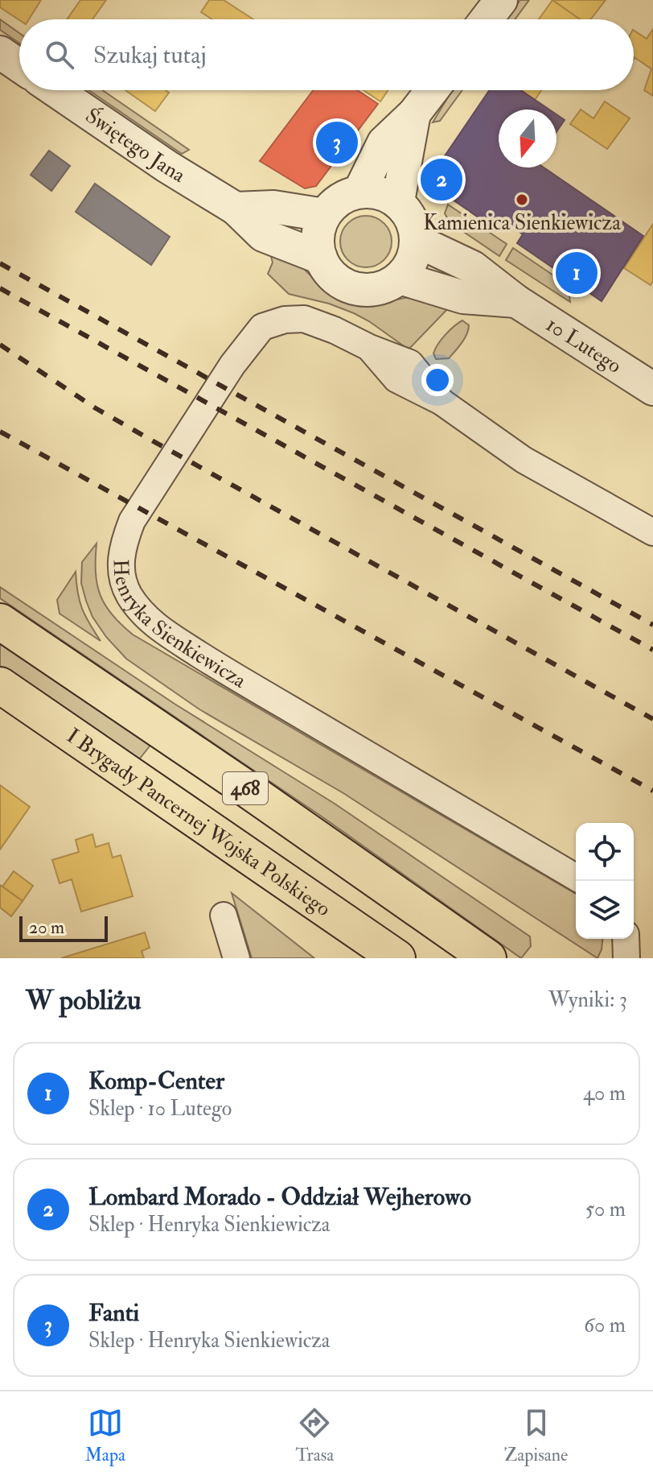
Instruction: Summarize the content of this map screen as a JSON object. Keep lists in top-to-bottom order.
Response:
{
  "streets": {
    "main road": ["468", "I Brygady Pancernej Wojska Polskiego"],
    "street": ["Świętego Jana", "10 Lutego", "Henryka Sienkiewicza"]
  },
  "crossings": [
    ["Świętego Jana", "10 Lutego"]
  ],
  "places": ["Kamienica Sienkiewicza"],
  "scale_bar": "20 m",
  "north": "bottom",
  "page": {
    "search": "Szukaj tutaj",
    "pins": ["3", "2", "1"],
    "scale": "20 m",
    "heading": ["W pobliżu", "Wyniki: 3"],
    "list": [
      {
        "mark": "1",
        "name": "Komp-Center",
        "note": "Sklep · 10 Lutego",
        "value": "40 m"
      },
      {
        "mark": "2",
        "name": "Lombard Morado - Oddział Wejherowo",
        "note": "Sklep · Henryka Sienkiewicza",
        "value": "50 m"
      },
      {
        "mark": "3",
        "name": "Fanti",
        "note": "Sklep · Henryka Sienkiewicza",
        "value": "60 m"
      }
    ],
    "nav": ["Mapa", "Trasa", "Zapisane"]
  }
}
